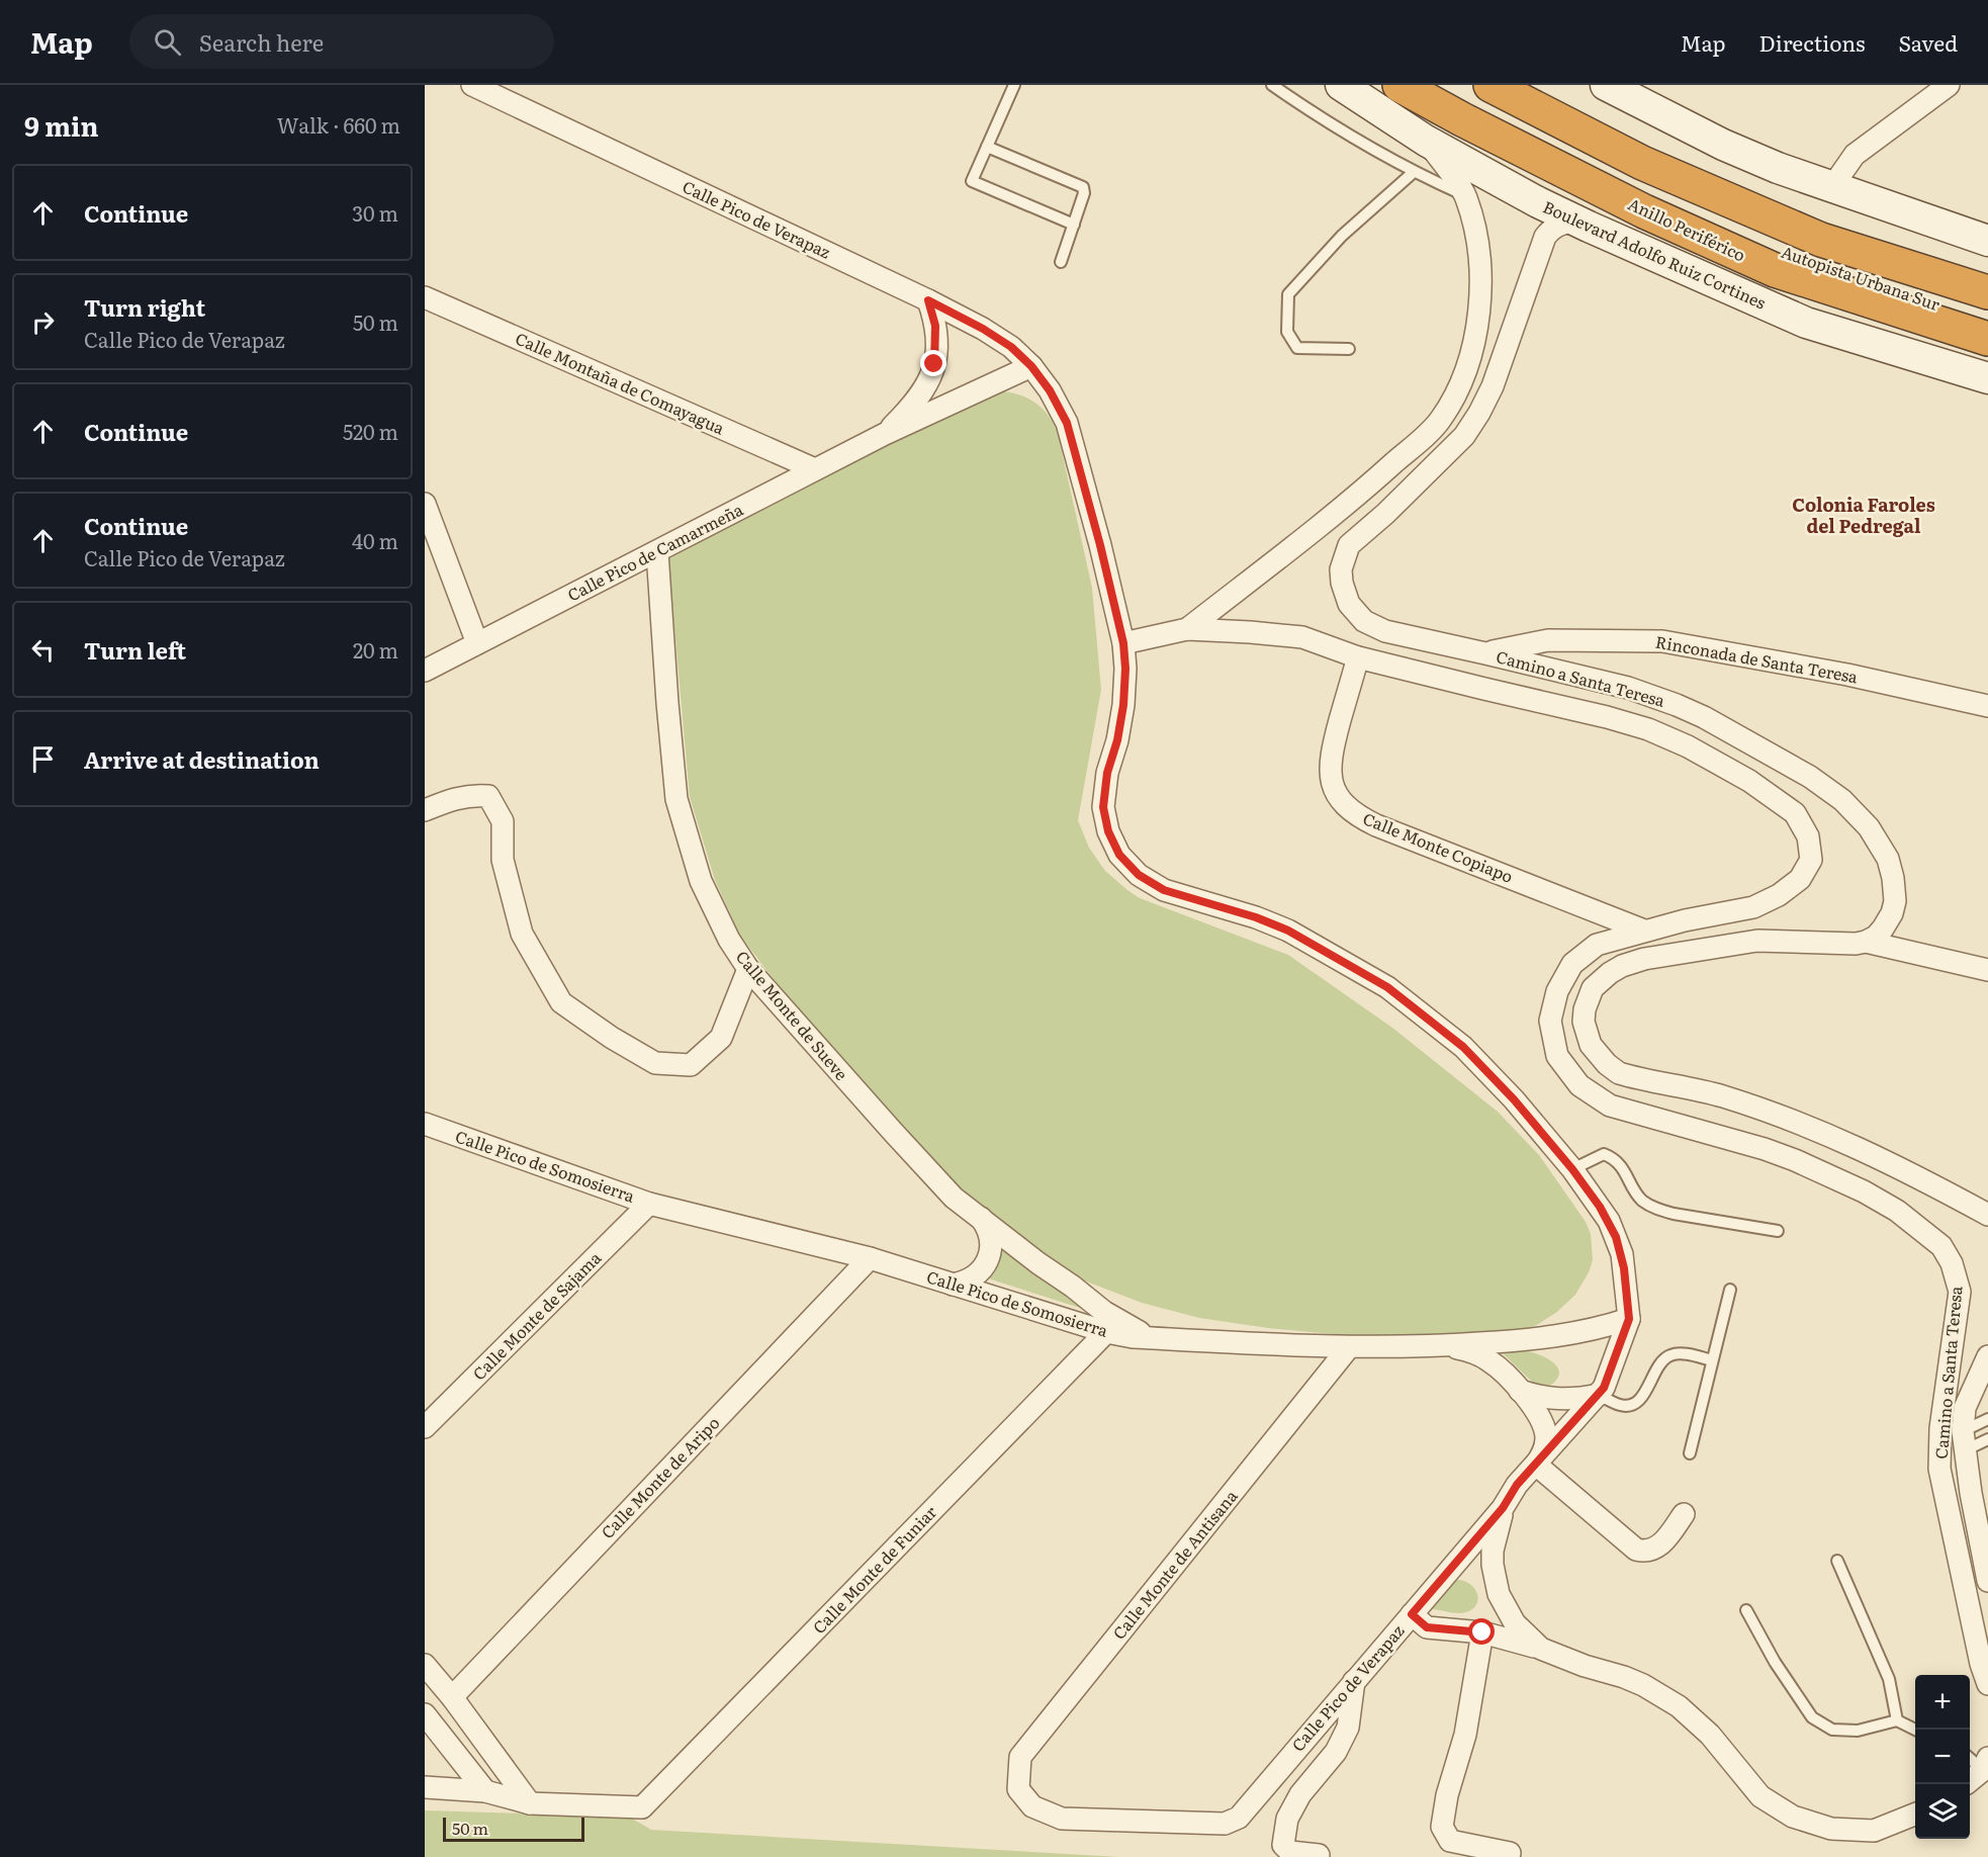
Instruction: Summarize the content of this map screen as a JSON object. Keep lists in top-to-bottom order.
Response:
{
  "streets": {
    "highway": ["Anillo Periférico", "Autopista Urbana Sur"],
    "main road": ["Boulevard Adolfo Ruiz Cortines"],
    "street": [
      "Calle Pico de Verapaz",
      "Calle Montaña de Comayagua",
      "Calle Pico de Camarmeña",
      "Rinconada de Santa Teresa",
      "Camino a Santa Teresa",
      "Calle Monte Copiapo",
      "Calle Monte de Sueve",
      "Calle Pico de Somosierra",
      "Calle Monte de Sajama",
      "Calle Monte de Aripo",
      "Calle Monte de Antisana",
      "Calle Monte de Funiar"
    ]
  },
  "crossings": [
    ["Calle Pico de Verapaz", "Calle Pico de Camarmeña"],
    ["Calle Pico de Verapaz", "Calle Monte de Antisana"],
    ["Boulevard Adolfo Ruiz Cortines", "Camino a Santa Teresa"],
    ["Calle Montaña de Comayagua", "Calle Pico de Camarmeña"],
    ["Calle Pico de Camarmeña", "Calle Monte de Sueve"],
    ["Rinconada de Santa Teresa", "Camino a Santa Teresa"],
    ["Camino a Santa Teresa", "Calle Monte Copiapo"],
    ["Calle Monte de Sueve", "Calle Pico de Somosierra"],
    ["Calle Pico de Somosierra", "Calle Monte de Sajama"],
    ["Calle Pico de Somosierra", "Calle Monte de Aripo"],
    ["Calle Pico de Somosierra", "Calle Monte de Antisana"],
    ["Calle Pico de Somosierra", "Calle Monte de Funiar"]
  ],
  "districts": ["Colonia Faroles del Pedregal"],
  "scale_bar": "50 m",
  "page": {
    "header": "Map",
    "search": "Search here",
    "nav": ["Map", "Directions", "Saved"],
    "heading": ["9 min", "Walk · 660 m"],
    "list": [
      ["Continue", "30 m"],
      ["Turn right", "Calle Pico de Verapaz", "50 m"],
      ["Continue", "520 m"],
      ["Continue", "Calle Pico de Verapaz", "40 m"],
      ["Turn left", "20 m"],
      "Arrive at destination"
    ],
    "map_buttons": ["+", "−"],
    "scale": "50 m"
  }
}
